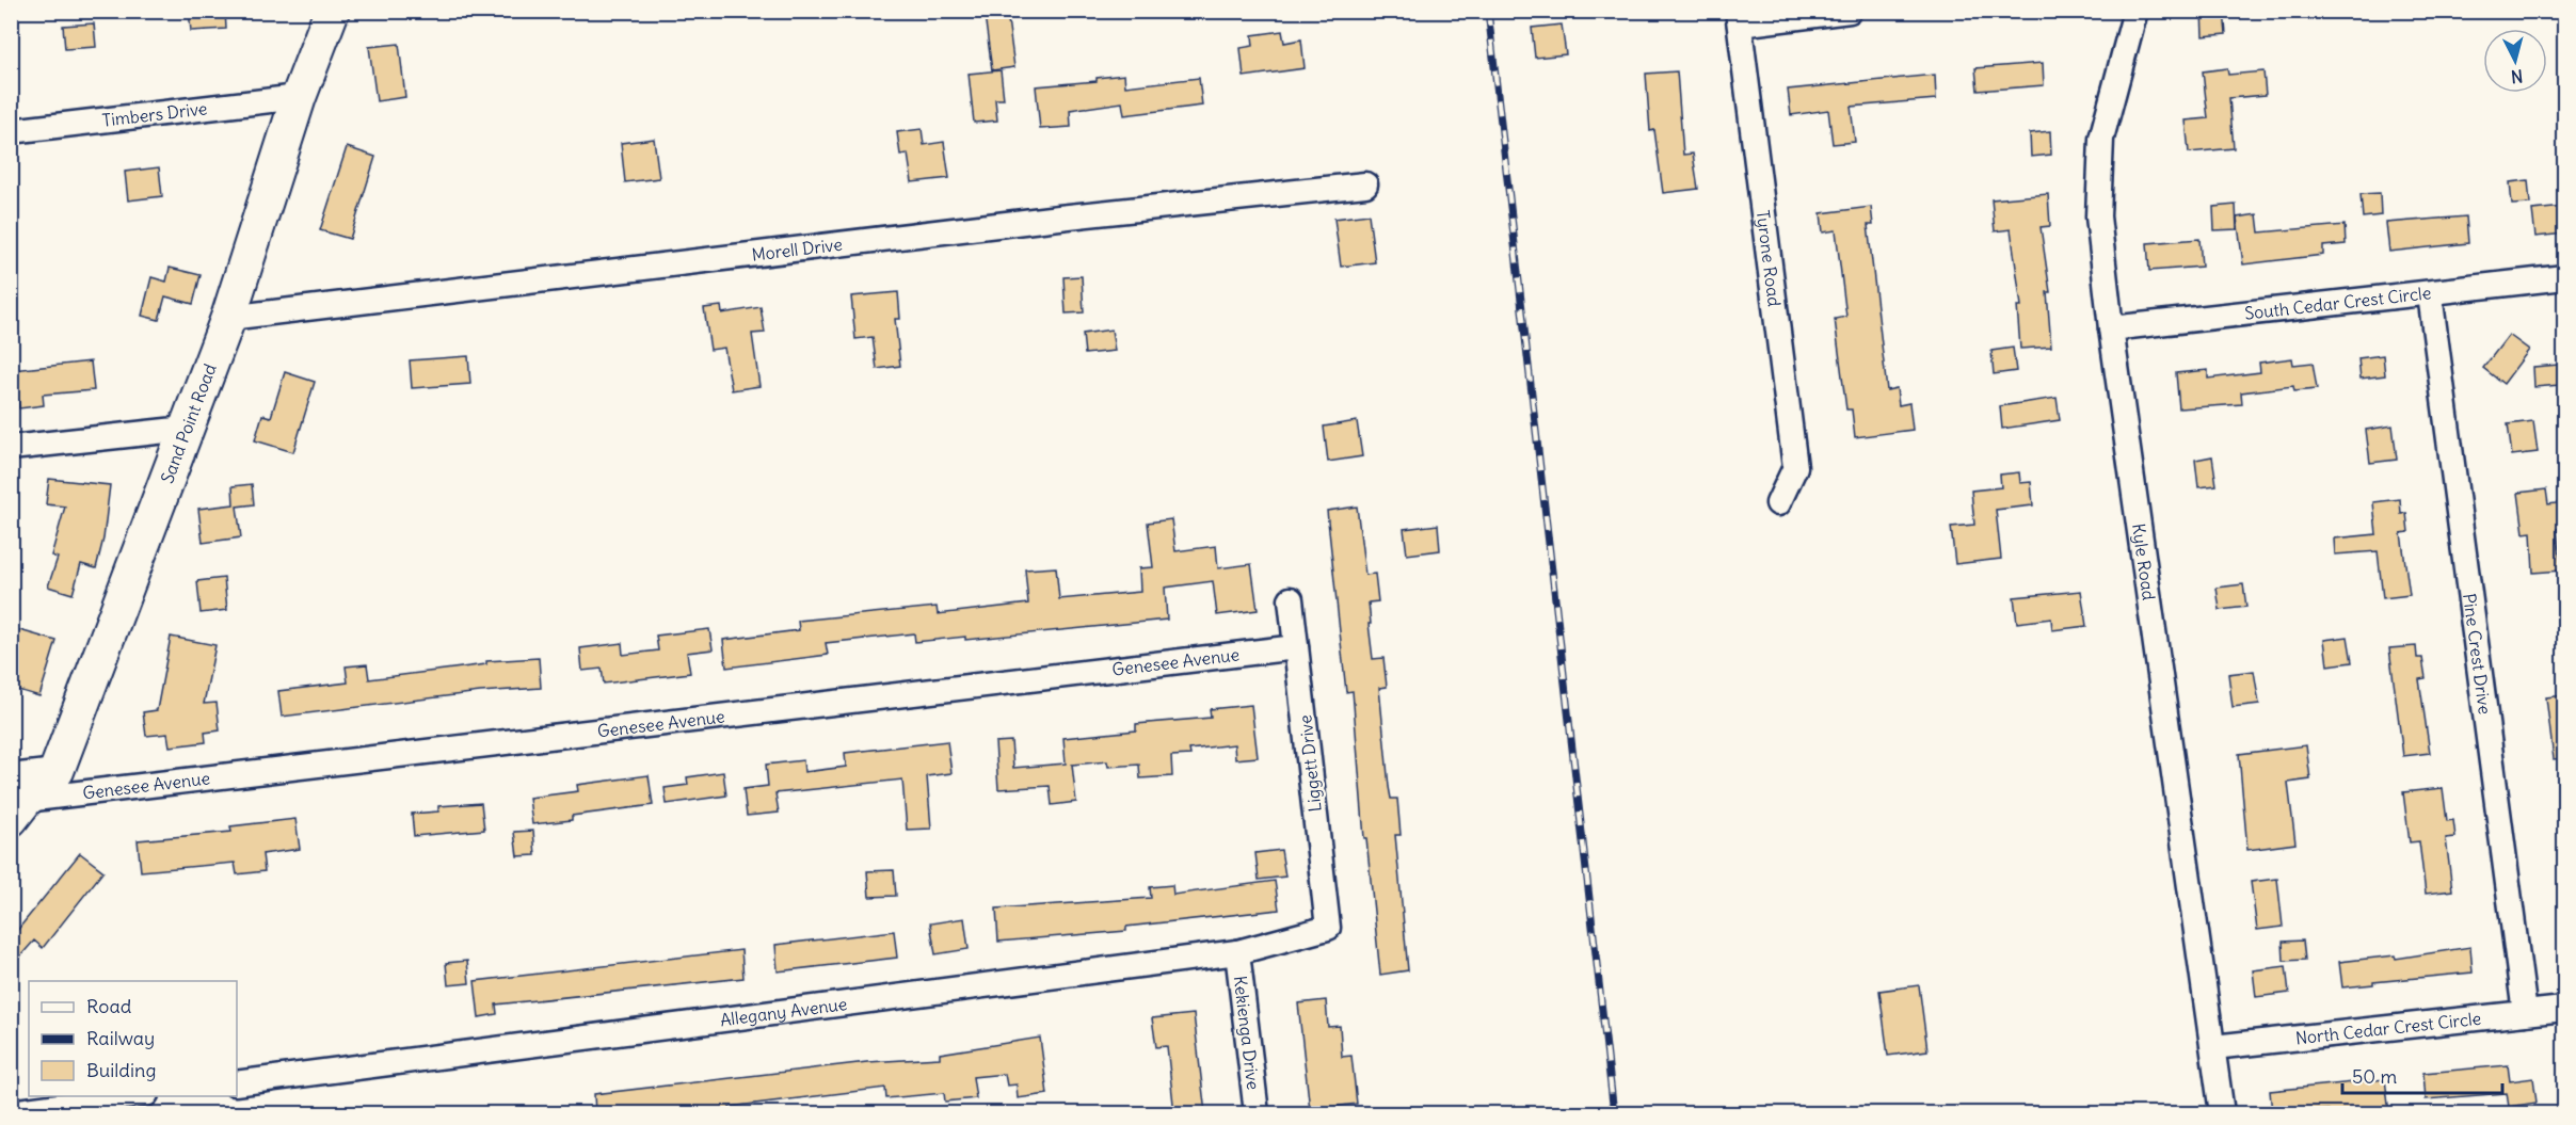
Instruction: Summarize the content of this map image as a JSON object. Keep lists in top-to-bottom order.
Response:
{
  "streets": {
    "street": [
      "Timbers Drive",
      "Morell Drive",
      "Tyrone Road",
      "South Cedar Crest Circle",
      "Sand Point Road",
      "Kyle Road",
      "Pine Crest Drive",
      "Genesee Avenue",
      "Liggett Drive",
      "Allegany Avenue",
      "North Cedar Crest Circle",
      "Kekienga Drive"
    ]
  },
  "crossings": [
    ["Timbers Drive", "Sand Point Road"],
    ["Morell Drive", "Sand Point Road"],
    ["South Cedar Crest Circle", "Kyle Road"],
    ["South Cedar Crest Circle", "Pine Crest Drive"],
    ["Sand Point Road", "Genesee Avenue"],
    ["Kyle Road", "North Cedar Crest Circle"],
    ["Pine Crest Drive", "North Cedar Crest Circle"],
    ["Genesee Avenue", "Liggett Drive"],
    ["Liggett Drive", "Allegany Avenue"],
    ["Allegany Avenue", "Kekienga Drive"]
  ],
  "legend": ["Road", "Railway", "Building"],
  "scale_bar": "50 m",
  "north": "bottom"
}
